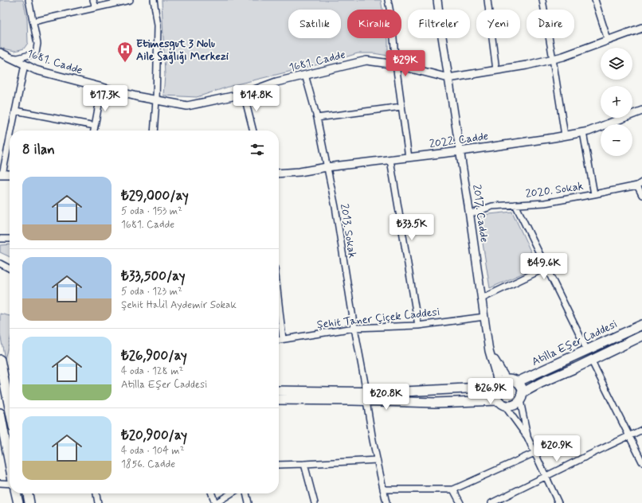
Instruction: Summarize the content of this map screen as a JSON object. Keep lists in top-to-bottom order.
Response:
{
  "streets": {
    "main road": ["Atilla Eşer Caddesi"],
    "street": [
      "1681. Cadde",
      "2022. Cadde",
      "2020. Sokak",
      "2017. Cadde",
      "2013. Sokak",
      "Şehit Taner Çiçek Caddesi"
    ]
  },
  "crossings": [
    ["1681. Cadde", "2017. Cadde"],
    ["1681. Cadde", "2013. Sokak"],
    ["2022. Cadde", "2017. Cadde"],
    ["2022. Cadde", "2013. Sokak"],
    ["2020. Sokak", "2017. Cadde"],
    ["2017. Cadde", "Şehit Taner Çiçek Caddesi"],
    ["2017. Cadde", "Atilla Eşer Caddesi"],
    ["2013. Sokak", "Şehit Taner Çiçek Caddesi"]
  ],
  "places": {
    "hospital": ["Etimesgut 3 Nolu Aile Sağlığı Merkezi"]
  },
  "page": {
    "chip": [
      "Satılık",
      "Kiralık",
      "Filtreler",
      "Yeni",
      "Daire"
    ],
    "map_buttons": ["+", "−"],
    "price": [
      "₺29K",
      "₺17.3K",
      "₺14.8K",
      "₺33.5K",
      "₺49.6K",
      "₺26.9K",
      "₺20.8K",
      "₺20.9K"
    ],
    "heading": "8 ilan",
    "list": [
      {
        "name": "₺29,000/ay",
        "note": "5 oda · 153 m² · 1681. Cadde"
      },
      {
        "name": "₺33,500/ay",
        "note": "5 oda · 123 m² · Şehit Halil Aydemir Sokak"
      },
      {
        "name": "₺26,900/ay",
        "note": "4 oda · 128 m² · Atilla Eşer Caddesi"
      },
      {
        "name": "₺20,900/ay",
        "note": "4 oda · 104 m² · 1856. Cadde"
      }
    ]
  }
}
